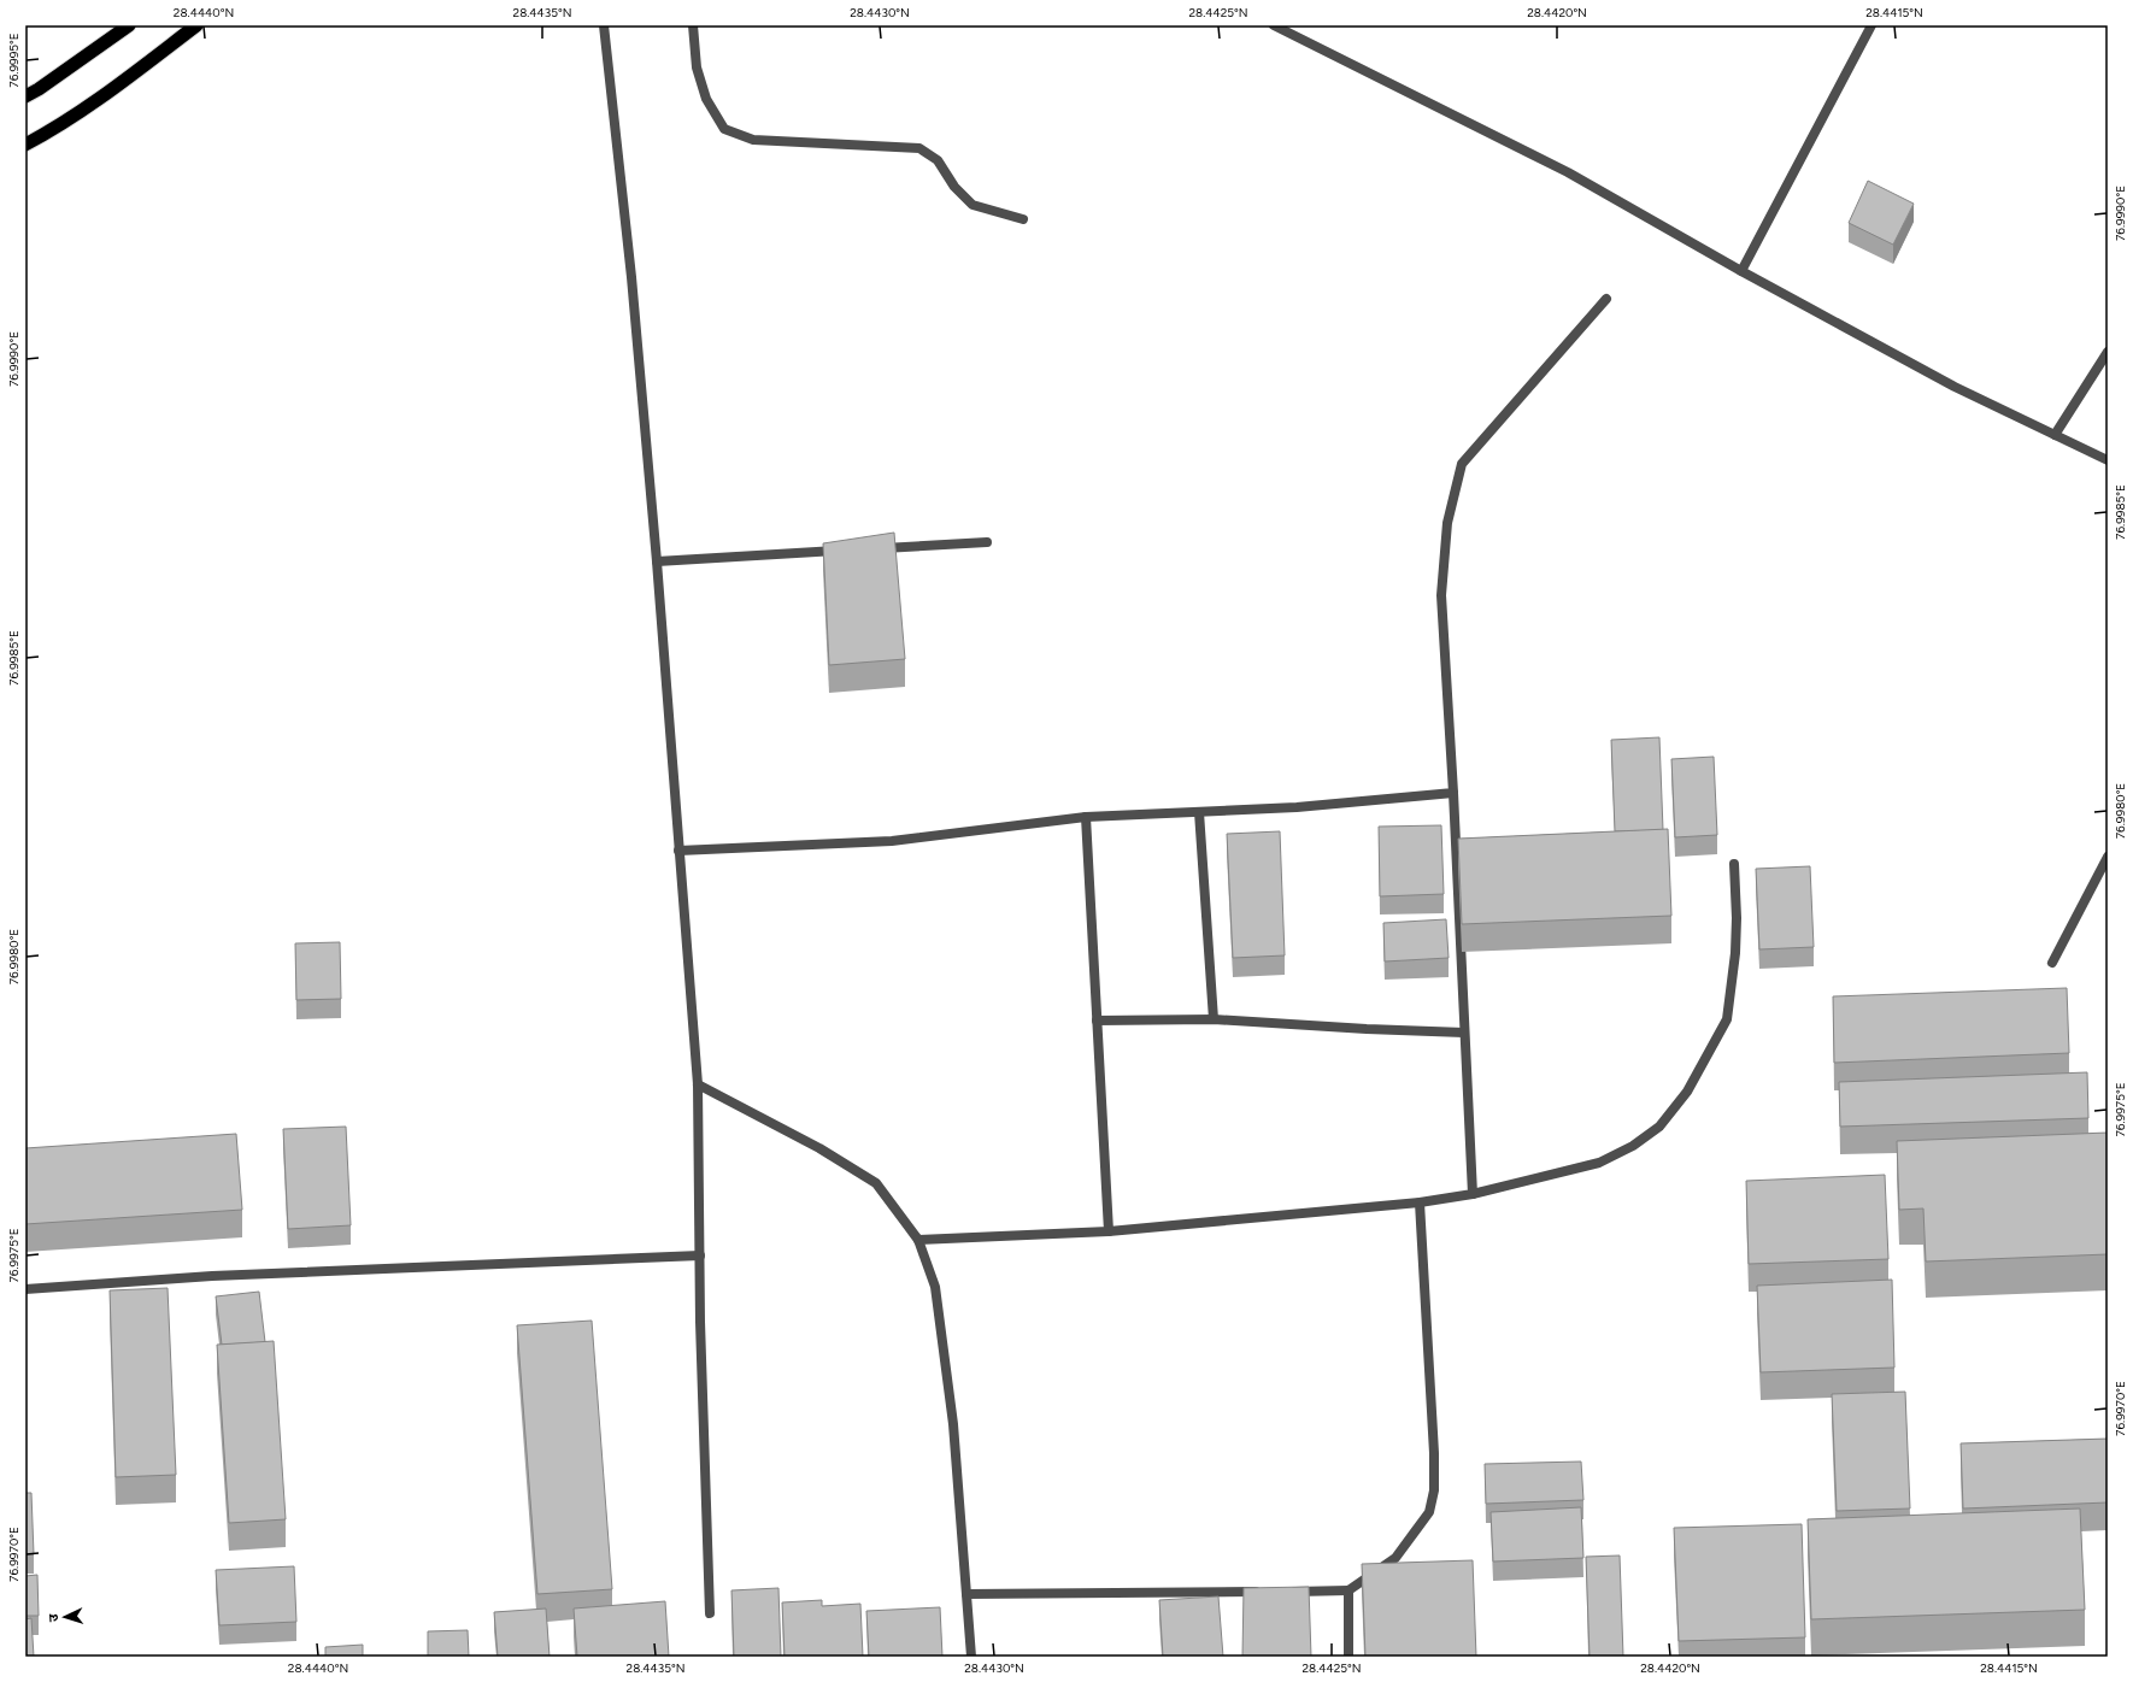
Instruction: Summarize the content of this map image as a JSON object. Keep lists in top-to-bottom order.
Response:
{
  "north": "left",
  "coordinates": [
    "28.4440°N",
    "28.4435°N",
    "28.4430°N",
    "28.4425°N",
    "28.4420°N",
    "28.4415°N",
    "76.9995°E",
    "76.9990°E",
    "76.9985°E",
    "76.9980°E",
    "76.9975°E",
    "76.9970°E"
  ]
}
